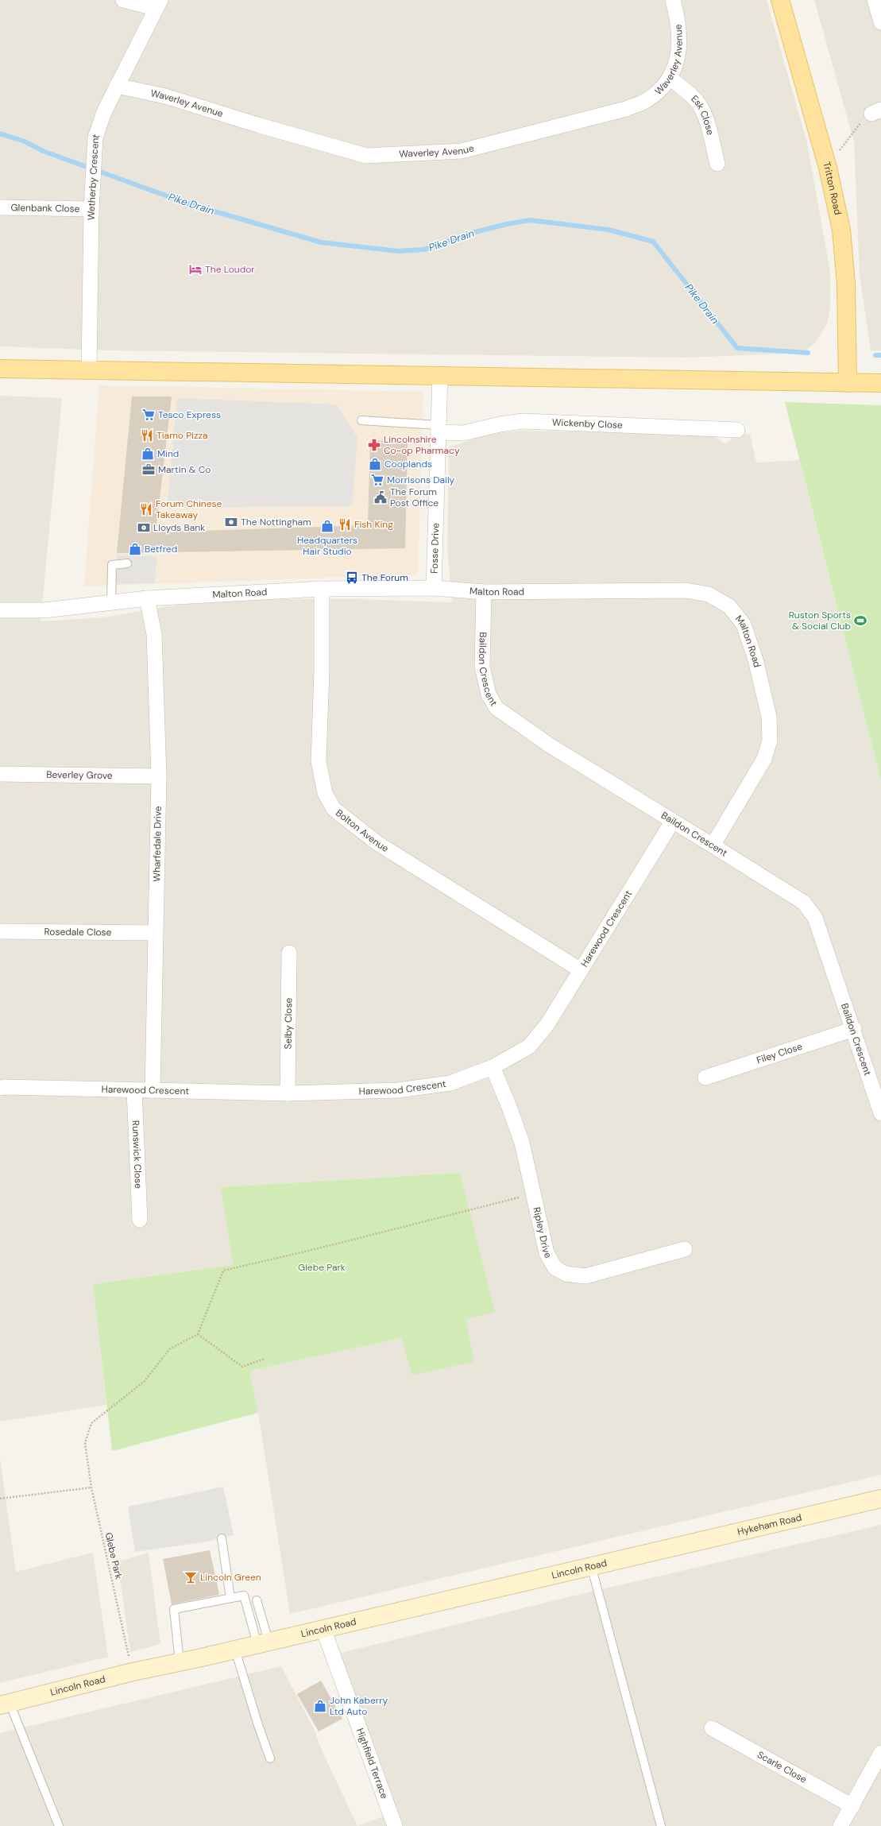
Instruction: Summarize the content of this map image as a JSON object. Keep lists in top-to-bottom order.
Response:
{
  "streets": {
    "main road": ["Tritton Road"],
    "street": [
      "Waverley Avenue",
      "Esk Close",
      "Wetherby Crescent",
      "Glenbank Close",
      "Wickenby Close",
      "Fosse Drive",
      "Malton Road",
      "Baildon Crescent",
      "Beverley Grove",
      "Bolton Avenue",
      "Wharfedale Drive",
      "Harewood Crescent",
      "Rosedale Close",
      "Selby Close",
      "Filey Close",
      "Runswick Close",
      "Ripley Drive",
      "Hykeham Road",
      "Lincoln Road",
      "Highfield Terrace",
      "Scarle Close"
    ],
    "path": ["Glebe Park"]
  },
  "crossings": [
    ["Waverley Avenue", "Esk Close"],
    ["Waverley Avenue", "Wetherby Crescent"],
    ["Wetherby Crescent", "Glenbank Close"],
    ["Wickenby Close", "Fosse Drive"],
    ["Fosse Drive", "Malton Road"],
    ["Malton Road", "Baildon Crescent"],
    ["Malton Road", "Bolton Avenue"],
    ["Malton Road", "Wharfedale Drive"],
    ["Baildon Crescent", "Harewood Crescent"],
    ["Baildon Crescent", "Filey Close"],
    ["Beverley Grove", "Wharfedale Drive"],
    ["Bolton Avenue", "Harewood Crescent"],
    ["Wharfedale Drive", "Harewood Crescent"],
    ["Wharfedale Drive", "Rosedale Close"],
    ["Harewood Crescent", "Selby Close"],
    ["Harewood Crescent", "Runswick Close"],
    ["Harewood Crescent", "Ripley Drive"],
    ["Hykeham Road", "Lincoln Road"],
    ["Glebe Park", "Lincoln Road"],
    ["Lincoln Road", "Highfield Terrace"]
  ],
  "water": ["Pike Drain"],
  "parks": ["Glebe Park"],
  "places": {
    "hotel": ["The Loudor"],
    "supermarket": ["Tesco Express", "Morrisons Daily"],
    "restaurant": ["Tiamo Pizza", "Forum Chinese Takeaway", "Fish King"],
    "pharmacy": ["Lincolnshire Co-op Pharmacy"],
    "shop": [
      "Mind",
      "Cooplands",
      "Headquarters Hair Studio",
      "Betfred",
      "John Kaberry Ltd Auto"
    ],
    "office": ["Martin & Co"],
    "public building": ["The Forum Post Office"],
    "bank": ["The Nottingham", "Lloyds Bank"],
    "bus stop": ["The Forum"],
    "sports": ["Ruston Sports & Social Club"],
    "bar": ["Lincoln Green"]
  }
}
